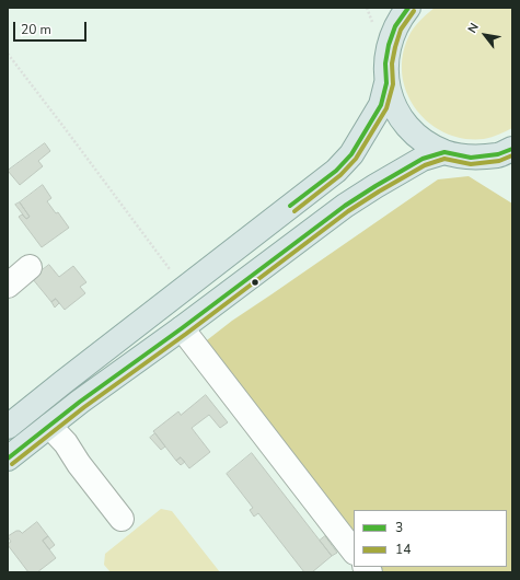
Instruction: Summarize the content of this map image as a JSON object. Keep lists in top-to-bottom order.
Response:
{
  "lines": ["transit line 3", "transit line 14"],
  "legend": ["3", "14"],
  "scale_bar": "20 m",
  "north": "top left"
}
